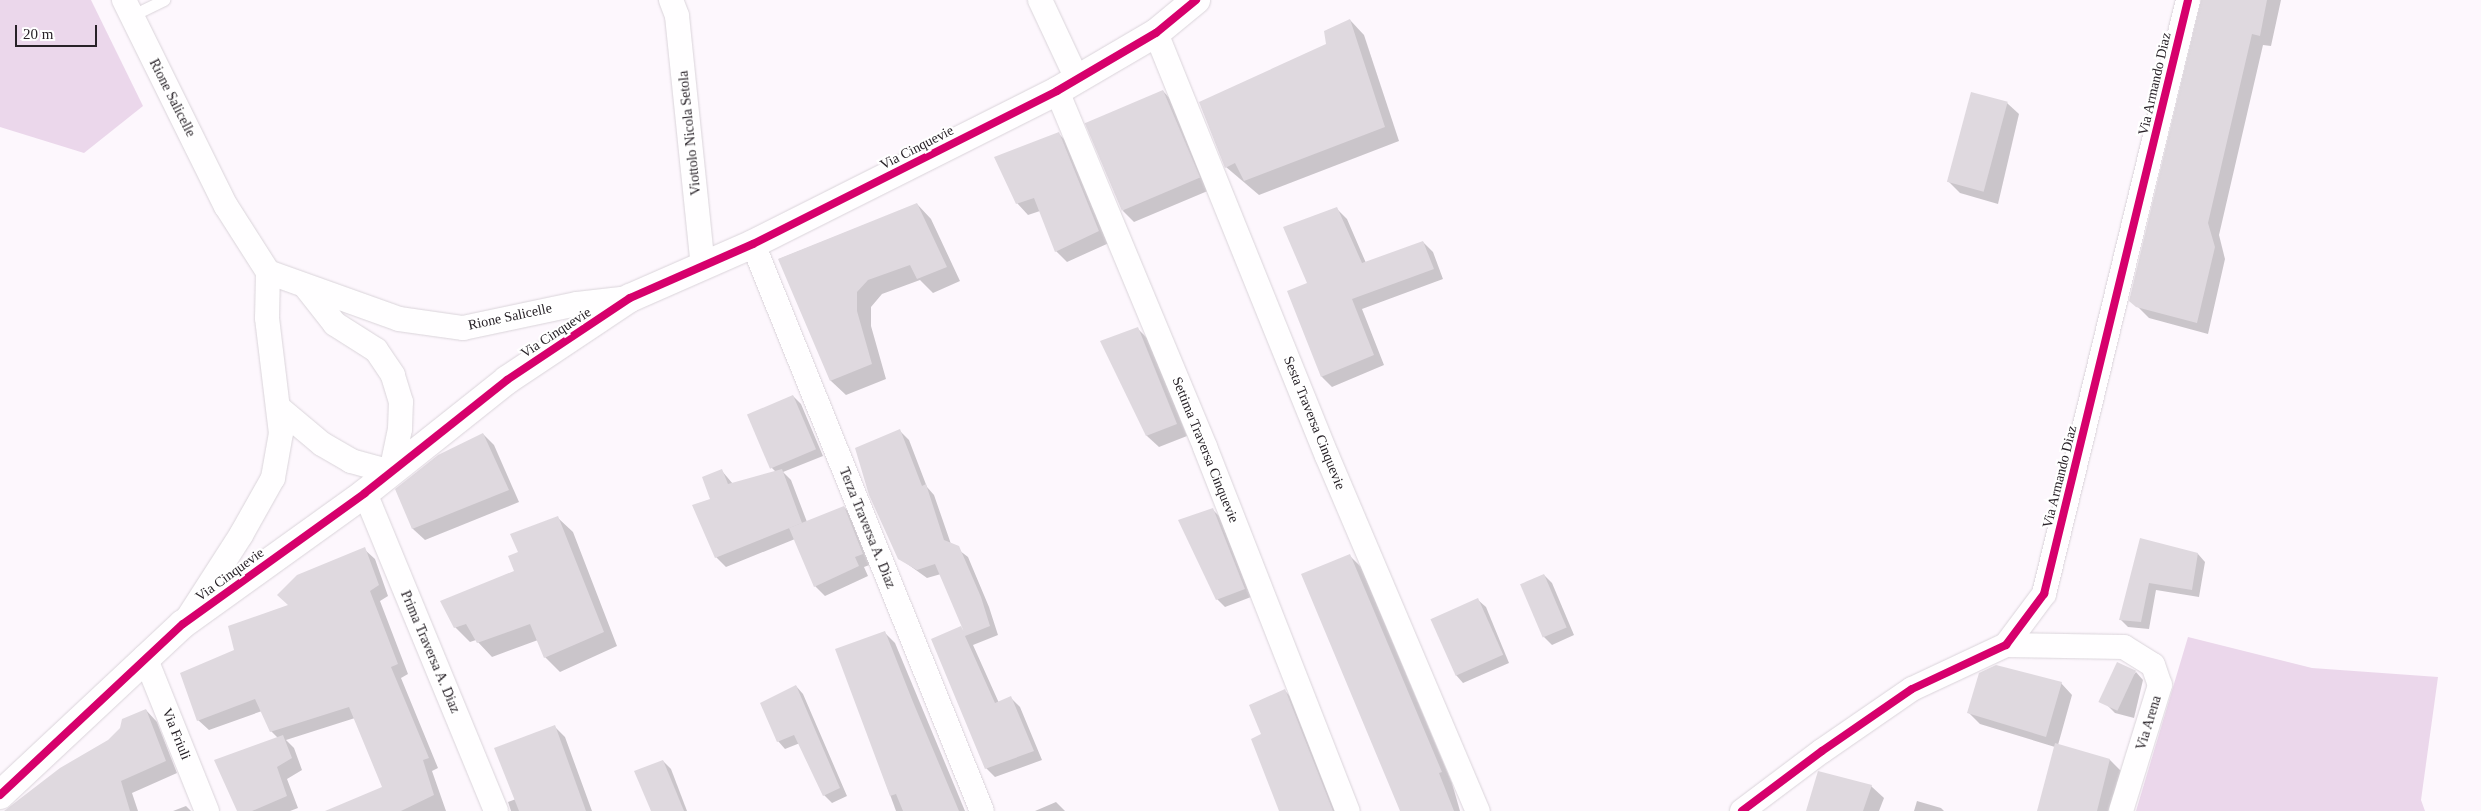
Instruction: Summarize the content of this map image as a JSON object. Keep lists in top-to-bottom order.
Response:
{
  "streets": {
    "street": [
      "Via Armando Diaz",
      "Rione Salicelle",
      "Viottolo Nicola Setola",
      "Via Cinquevie",
      "Sesta Traversa Cinquevie",
      "Settima Traversa Cinquevie",
      "Terza Traversa A. Diaz",
      "Prima Traversa A. Diaz",
      "Via Arena",
      "Via Friuli"
    ]
  },
  "crossings": [
    ["Via Armando Diaz", "Via Arena"],
    ["Rione Salicelle", "Via Cinquevie"],
    ["Viottolo Nicola Setola", "Via Cinquevie"],
    ["Via Cinquevie", "Sesta Traversa Cinquevie"],
    ["Via Cinquevie", "Settima Traversa Cinquevie"],
    ["Via Cinquevie", "Terza Traversa A. Diaz"],
    ["Via Cinquevie", "Prima Traversa A. Diaz"],
    ["Via Cinquevie", "Via Friuli"]
  ],
  "scale_bar": "20 m"
}
